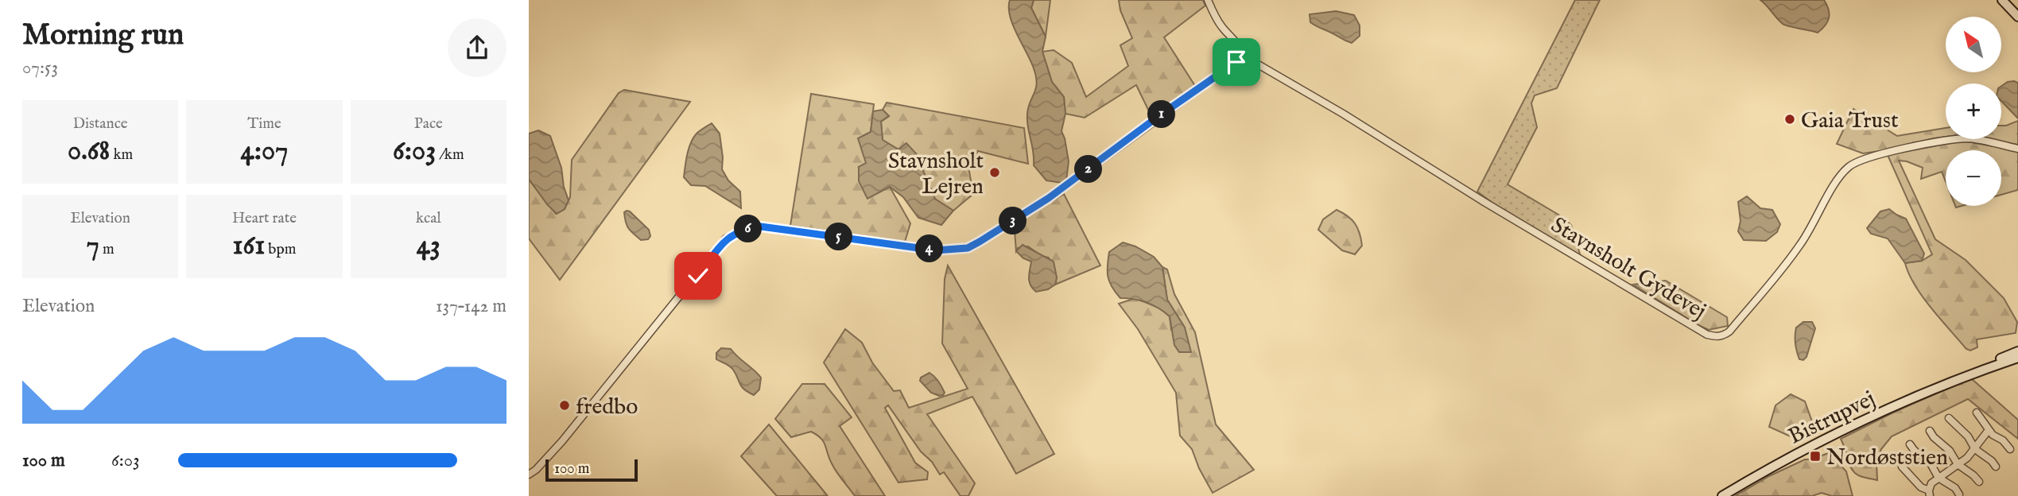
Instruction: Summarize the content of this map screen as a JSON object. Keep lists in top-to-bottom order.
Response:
{
  "streets": {
    "main road": ["Bistrupvej"],
    "street": ["Stavnsholt Gydevej"]
  },
  "places": {
    "other": ["Gaia Trust", "Stavnsholt Lejren", "fredbo"],
    "transit": ["Nordøststien"]
  },
  "scale_bar": "100 m",
  "north": "top left",
  "page": {
    "heading": ["Morning run", "07:53"],
    "map_buttons": ["+", "−"],
    "stats": [
      ["Distance", "0.68 km"],
      ["Time", "4:07"],
      ["Pace", "6:03 /km"],
      ["Elevation", "7 m"],
      ["Heart rate", "161 bpm"],
      ["kcal", "43"]
    ],
    "pins": [
      "1",
      "2",
      "3",
      "6",
      "5",
      "4"
    ],
    "chart": ["Elevation", "137–142 m"],
    "list": [
      {
        "name": "100 m",
        "note": "6:03"
      }
    ],
    "scale": "100 m"
  }
}
